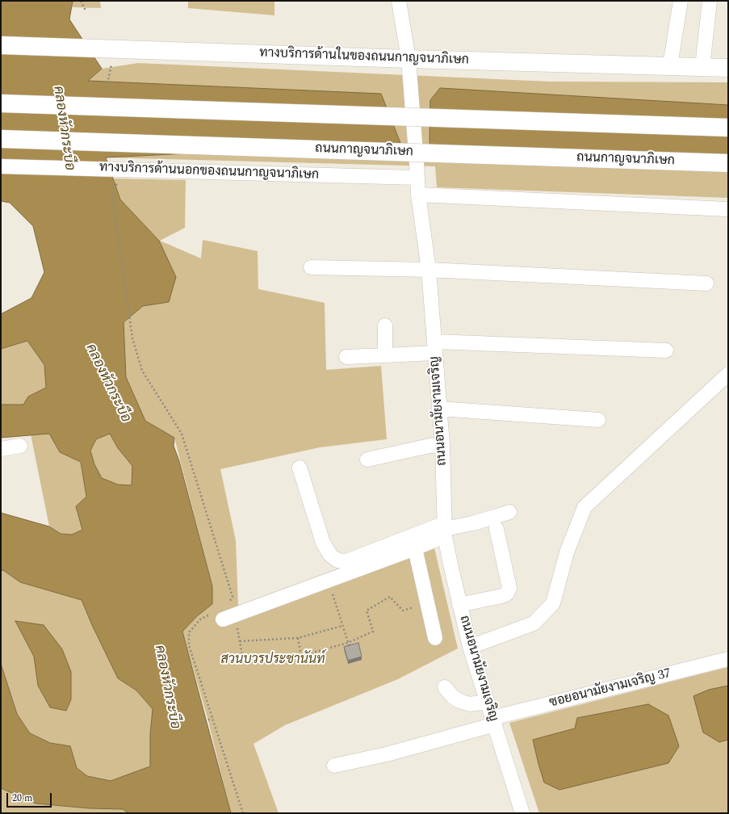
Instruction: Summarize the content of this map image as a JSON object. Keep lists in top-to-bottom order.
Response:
{
  "streets": {
    "main road": ["ทางบริการด้านในของถนนกาญจนาภิเษก", "ถนนกาญจนาภิเษก"],
    "street": ["ทางบริการด้านนอกของถนนกาญจนาภิเษก", "ถนนอนามัยงามเจริญ", "ซอยอนามัยงามเจริญ 37"]
  },
  "crossings": [
    ["ทางบริการด้านในของถนนกาญจนาภิเษก", "ถนนอนามัยงามเจริญ"],
    ["ทางบริการด้านนอกของถนนกาญจนาภิเษก", "ถนนอนามัยงามเจริญ"],
    ["ถนนอนามัยงามเจริญ", "ซอยอนามัยงามเจริญ 37"]
  ],
  "water": ["คลองหัวกระบือ"],
  "parks": ["สวนบวรประชานันท์"],
  "scale_bar": "20 m"
}
